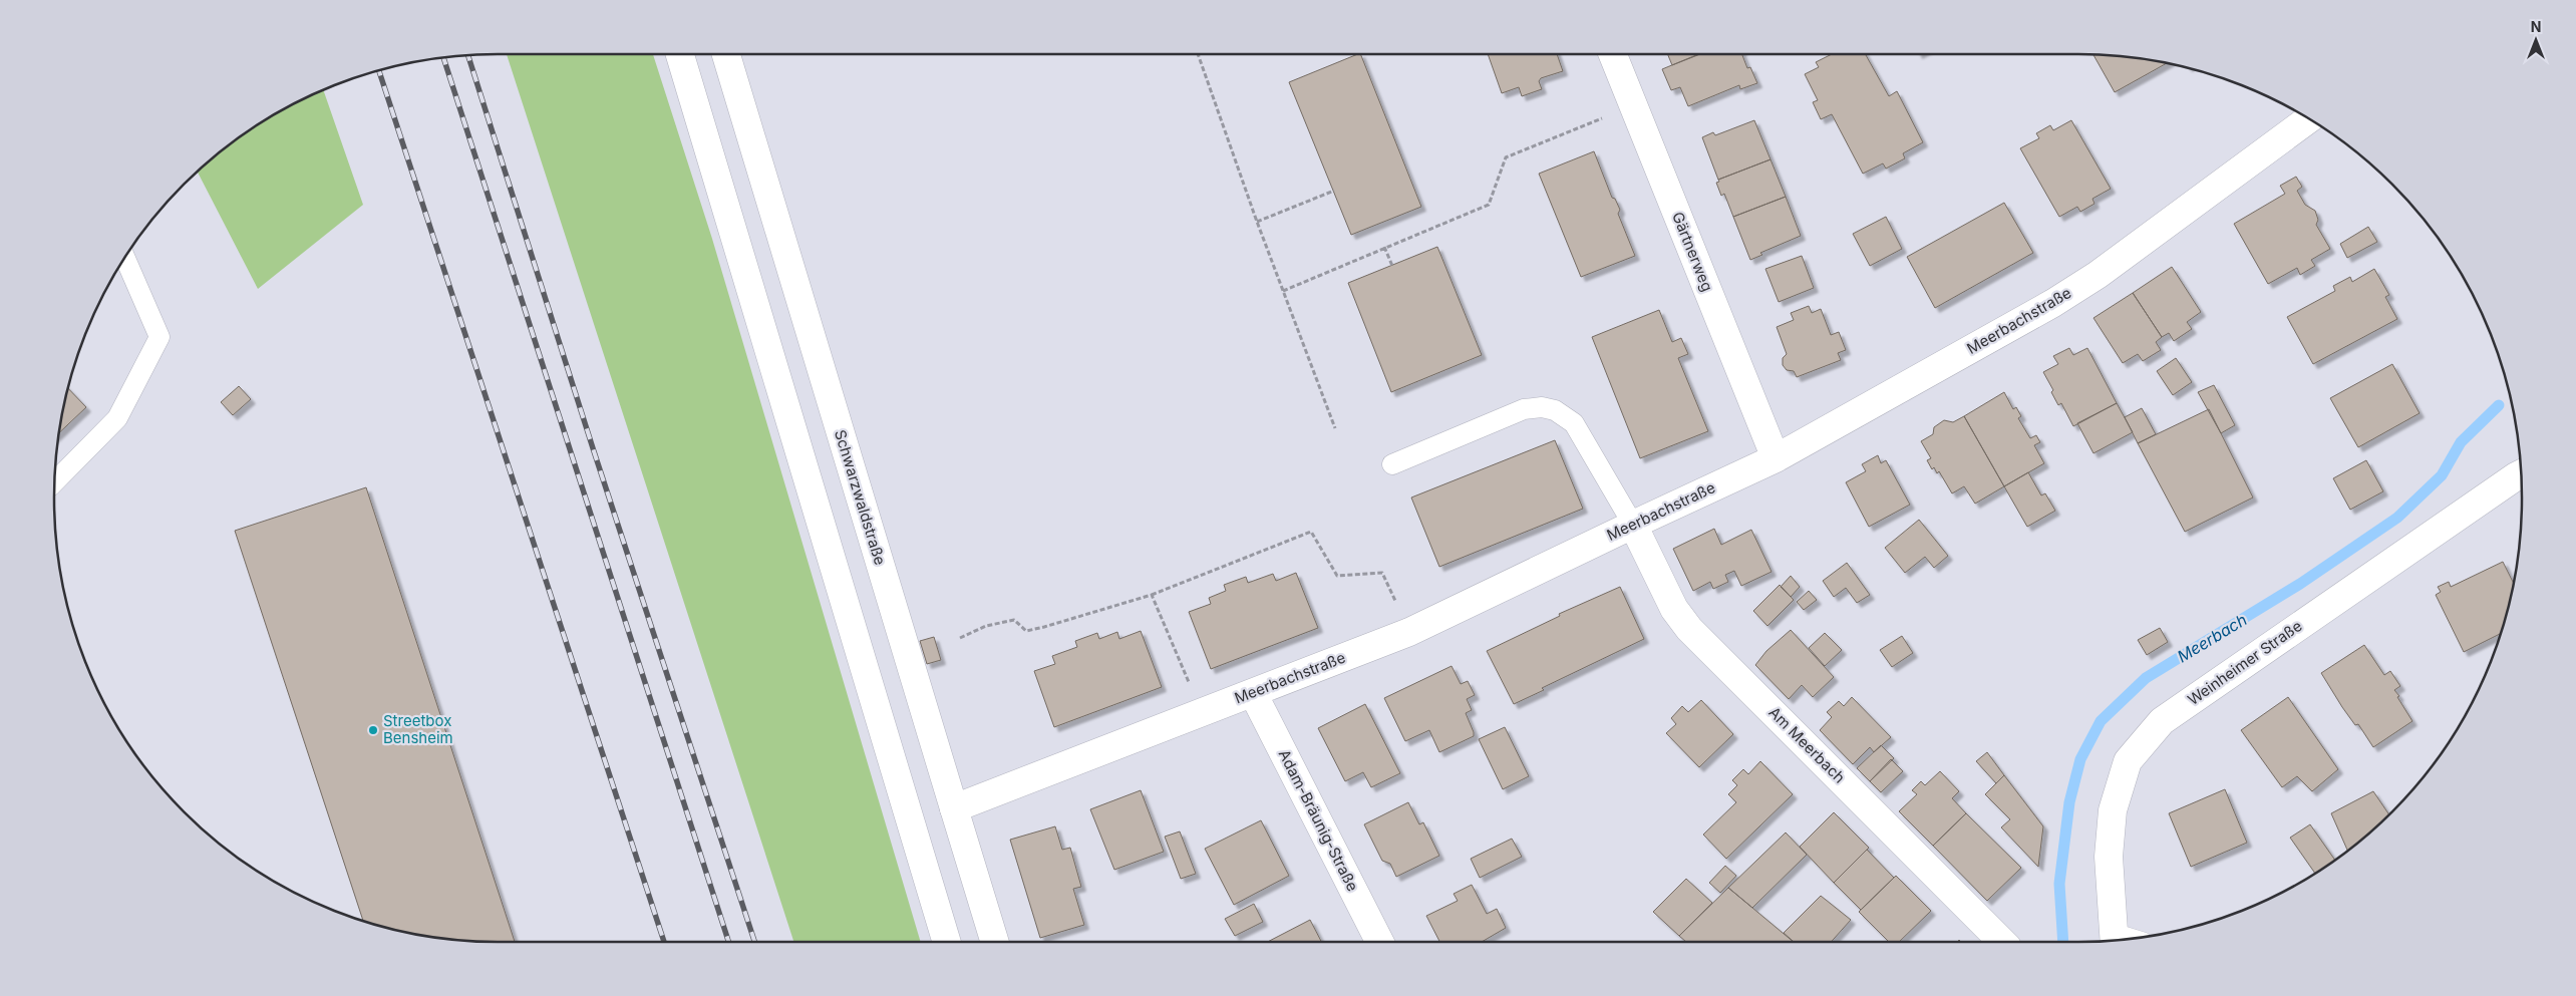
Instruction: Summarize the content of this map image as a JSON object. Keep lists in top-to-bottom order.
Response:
{
  "streets": {
    "street": [
      "Gärtnerweg",
      "Meerbachstraße",
      "Schwarzwaldstraße",
      "Weinheimer Straße",
      "Am Meerbach",
      "Adam-Bräunig-Straße"
    ]
  },
  "crossings": [
    ["Gärtnerweg", "Meerbachstraße"],
    ["Meerbachstraße", "Schwarzwaldstraße"],
    ["Meerbachstraße", "Am Meerbach"],
    ["Meerbachstraße", "Adam-Bräunig-Straße"]
  ],
  "water": ["Meerbach"],
  "places": ["Streetbox Bensheim"],
  "north": "top"
}
